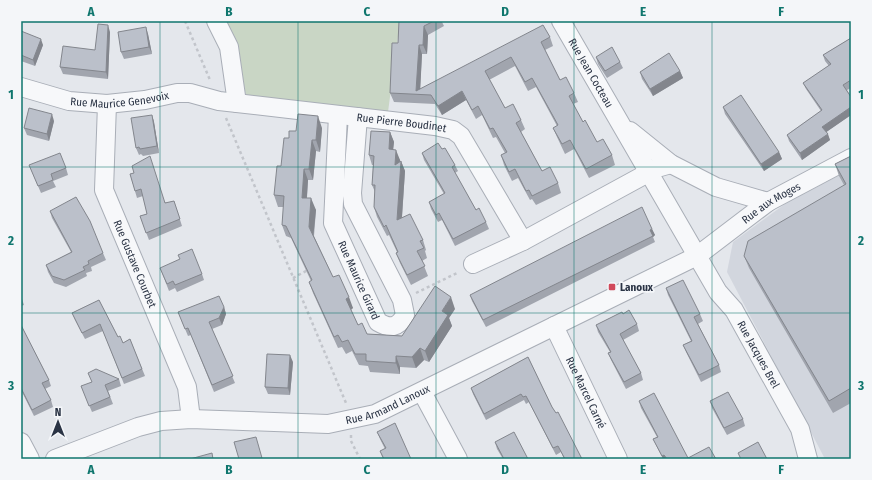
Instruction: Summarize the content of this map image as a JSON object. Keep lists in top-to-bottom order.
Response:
{
  "streets": {
    "street": [
      "Rue Jean Cocteau",
      "Rue Maurice Genevoix",
      "Rue Pierre Boudinet",
      "Rue aux Moges",
      "Rue Gustave Courbet",
      "Rue Maurice Girard",
      "Rue Jacques Brel",
      "Rue Marcel Carné",
      "Rue Armand Lanoux"
    ]
  },
  "crossings": [
    ["Rue Jean Cocteau", "Rue aux Moges"],
    ["Rue Jean Cocteau", "Rue Jacques Brel"],
    ["Rue Jean Cocteau", "Rue Armand Lanoux"],
    ["Rue Maurice Genevoix", "Rue Pierre Boudinet"],
    ["Rue Maurice Genevoix", "Rue Gustave Courbet"],
    ["Rue Pierre Boudinet", "Rue Maurice Girard"],
    ["Rue aux Moges", "Rue Jacques Brel"],
    ["Rue aux Moges", "Rue Armand Lanoux"],
    ["Rue Gustave Courbet", "Rue Armand Lanoux"],
    ["Rue Jacques Brel", "Rue Armand Lanoux"],
    ["Rue Marcel Carné", "Rue Armand Lanoux"]
  ],
  "places": {
    "transit": ["Lanoux"]
  },
  "north": "top",
  "grid": {
    "columns": [
      "A",
      "B",
      "C",
      "D",
      "E",
      "F"
    ],
    "rows": ["1", "2", "3"]
  }
}
